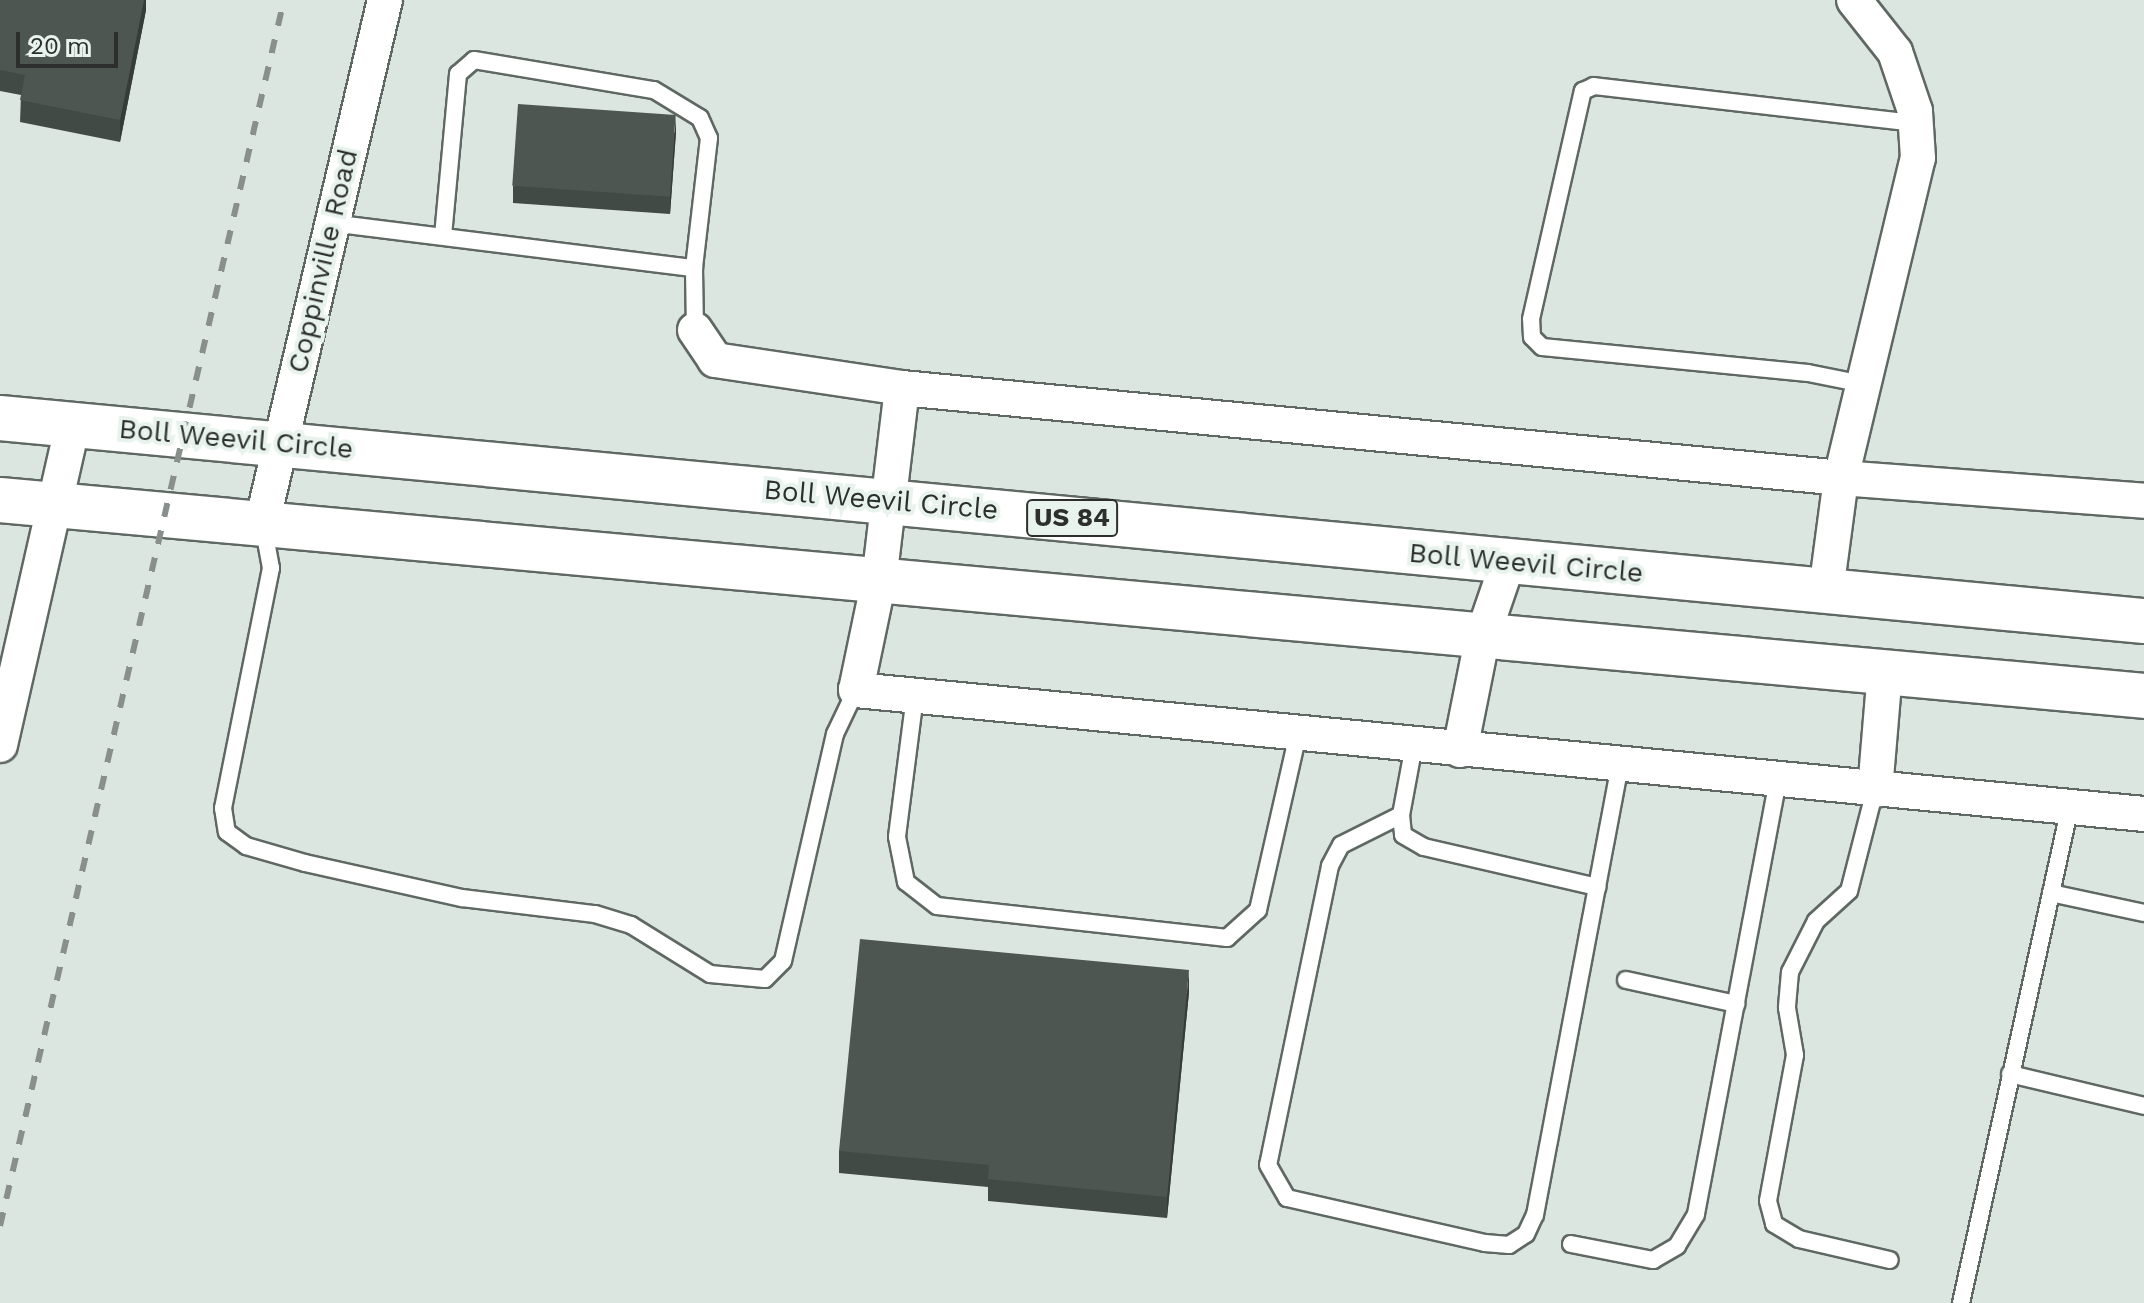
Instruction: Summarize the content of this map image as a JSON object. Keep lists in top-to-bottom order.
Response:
{
  "streets": {
    "highway": ["Boll Weevil Circle", "US 84"],
    "street": ["Coppinville Road"]
  },
  "crossings": [
    ["Coppinville Road", "Boll Weevil Circle"]
  ],
  "scale_bar": "20 m"
}
